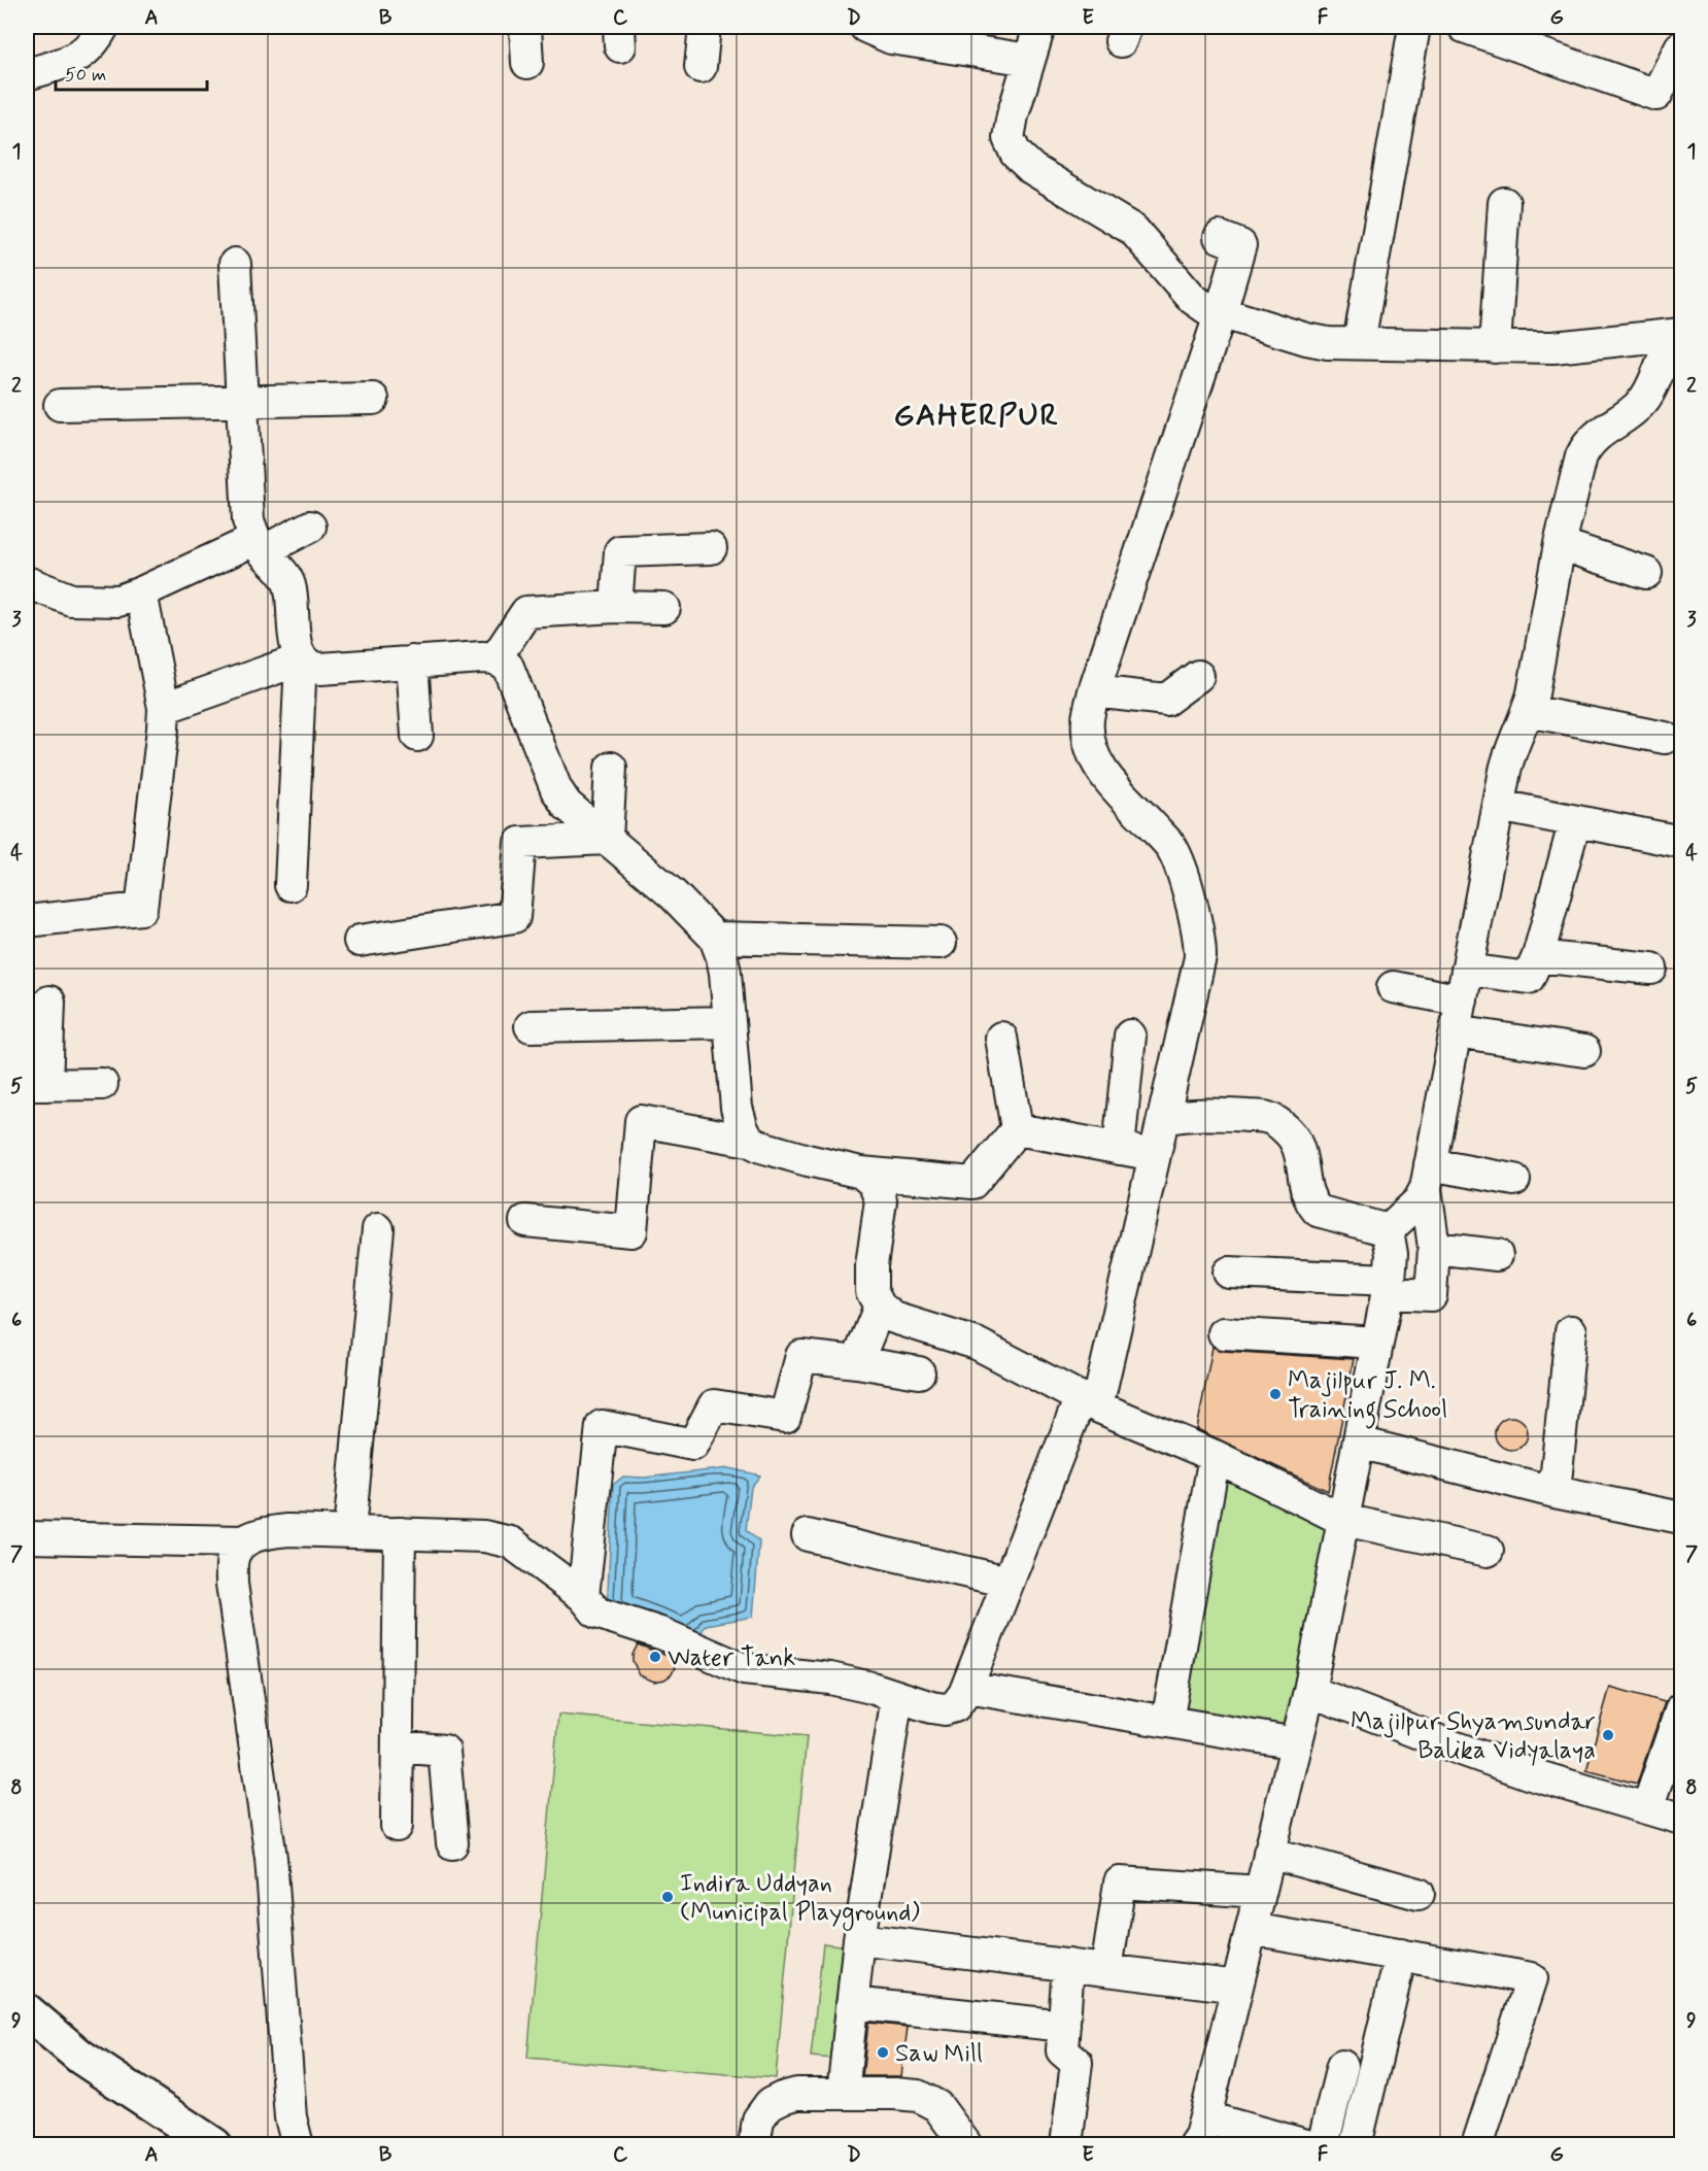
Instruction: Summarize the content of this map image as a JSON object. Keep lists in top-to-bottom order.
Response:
{
  "districts": ["GAHERPUR"],
  "places": [
    "Majilpur J. M. Training School",
    "Water Tank",
    "Majilpur Shyamsundar Balika Vidyalaya",
    "Indira Uddyan (Municipal Playground)",
    "Saw Mill"
  ],
  "scale_bar": "50 m",
  "grid": {
    "columns": [
      "A",
      "B",
      "C",
      "D",
      "E",
      "F",
      "G"
    ],
    "rows": [
      "1",
      "2",
      "3",
      "4",
      "5",
      "6",
      "7",
      "8",
      "9"
    ]
  }
}
